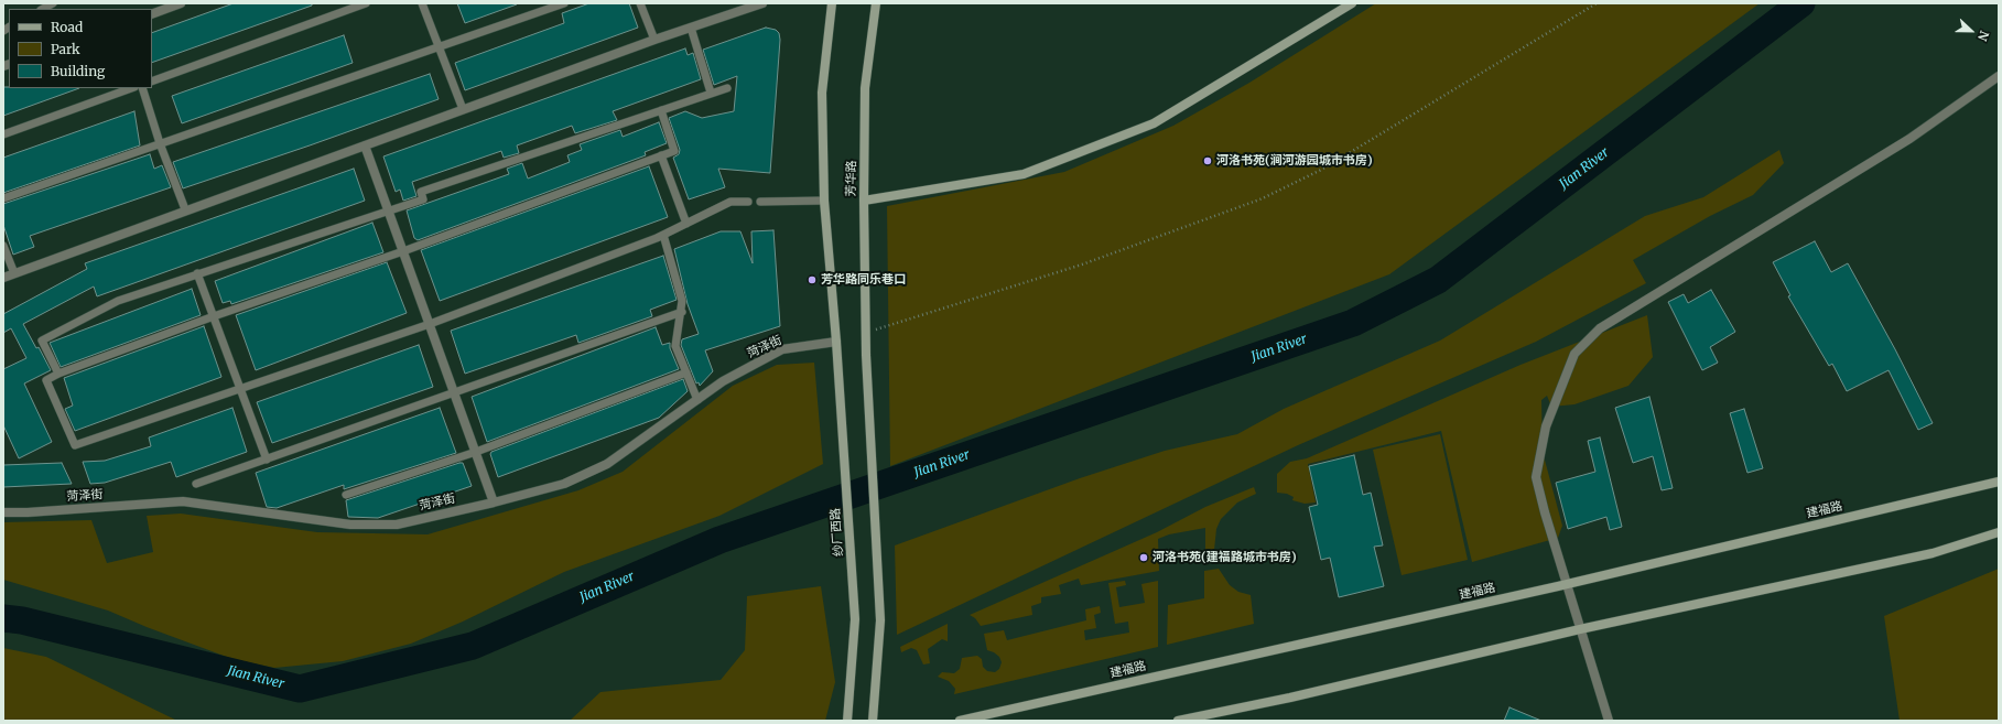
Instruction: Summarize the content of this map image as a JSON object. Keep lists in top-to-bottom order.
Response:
{
  "streets": {
    "main road": ["芳华路", "建福路", "纱厂西路"],
    "street": ["菏泽街"]
  },
  "crossings": [
    ["菏泽街", "纱厂西路"]
  ],
  "water": ["Jian River"],
  "places": ["河洛书苑(涧河游园城市书房)", "芳华路同乐巷口", "河洛书苑(建福路城市书房)"],
  "legend": ["Road", "Park", "Building"],
  "north": "right"
}
